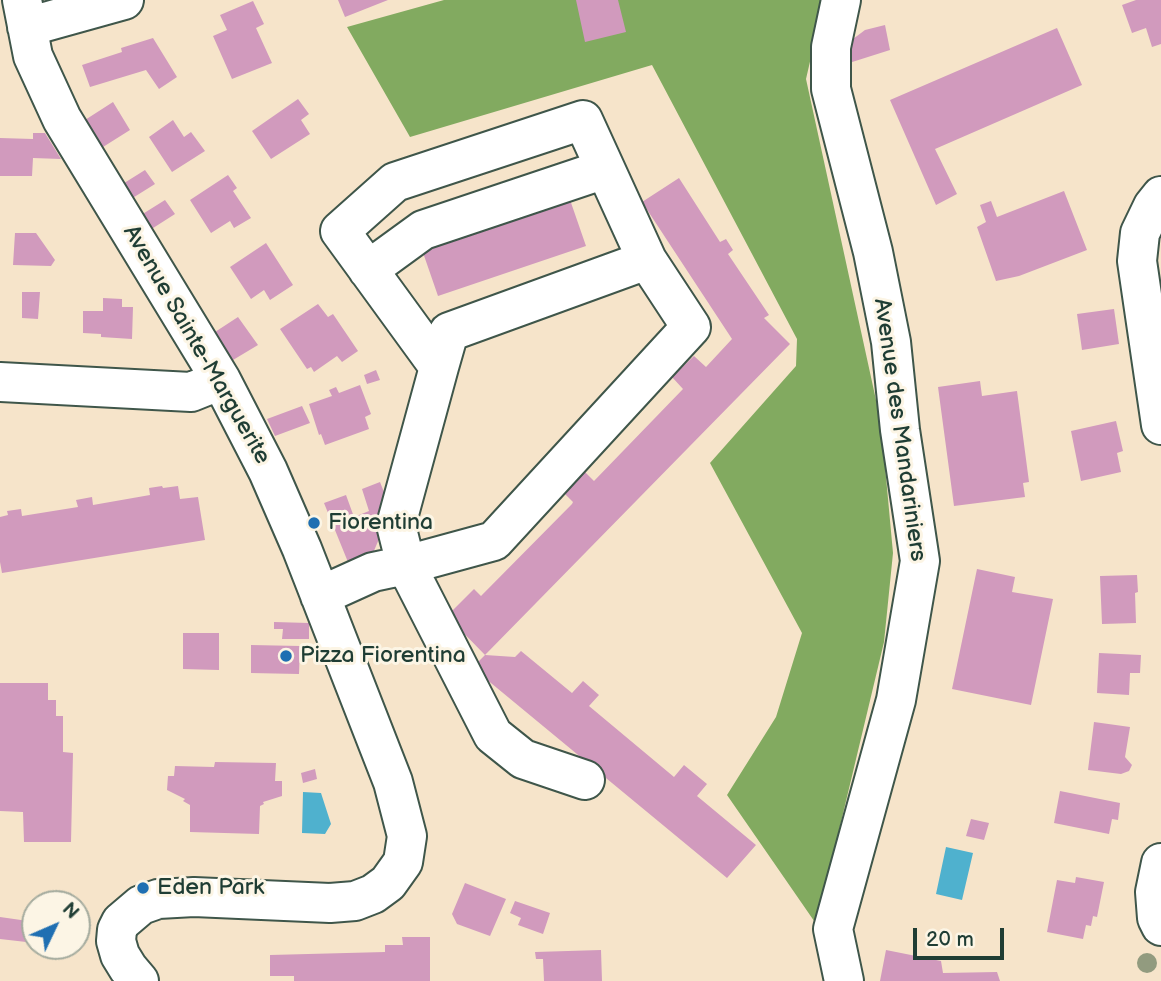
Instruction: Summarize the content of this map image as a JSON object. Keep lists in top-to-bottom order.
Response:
{
  "streets": {
    "street": ["Avenue Sainte-Marguerite", "Avenue des Mandariniers"]
  },
  "places": ["Fiorentina", "Pizza Fiorentina", "Eden Park"],
  "scale_bar": "20 m",
  "north": "top right"
}
